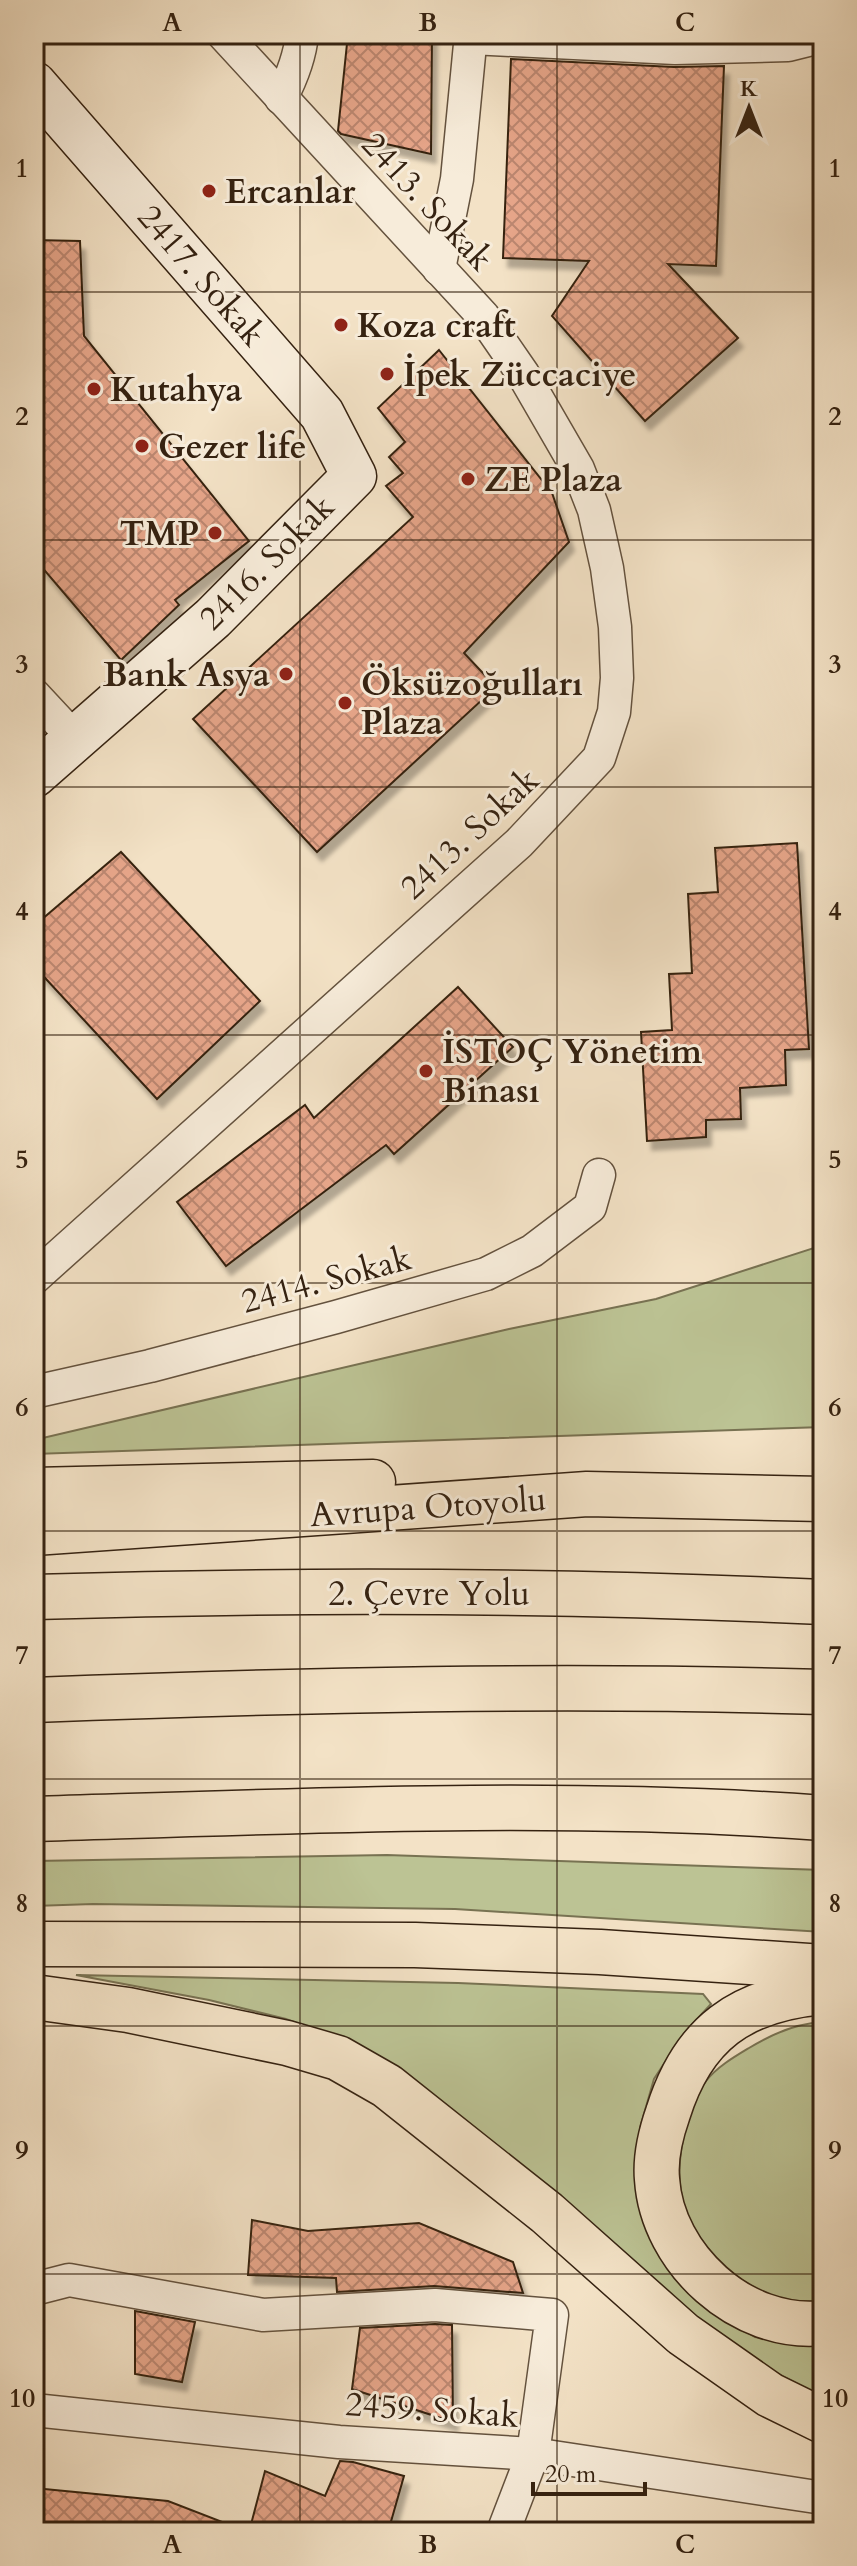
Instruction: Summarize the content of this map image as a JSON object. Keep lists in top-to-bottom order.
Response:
{
  "streets": {
    "main road": ["Avrupa Otoyolu", "2. Çevre Yolu"],
    "street": [
      "2413. Sokak",
      "2417. Sokak",
      "2416. Sokak",
      "2414. Sokak",
      "2459. Sokak"
    ]
  },
  "crossings": [
    ["2417. Sokak", "2416. Sokak"]
  ],
  "places": [
    "Ercanlar",
    "Koza craft",
    "İpek Züccaciye",
    "Kutahya",
    "Gezer life",
    "ZE Plaza",
    "TMP",
    "Bank Asya",
    "Öksüzoğulları Plaza",
    "İSTOÇ Yönetim Binası"
  ],
  "scale_bar": "20 m",
  "north": "top",
  "grid": {
    "columns": ["A", "B", "C"],
    "rows": [
      "1",
      "2",
      "3",
      "4",
      "5",
      "6",
      "7",
      "8",
      "9",
      "10"
    ]
  }
}
